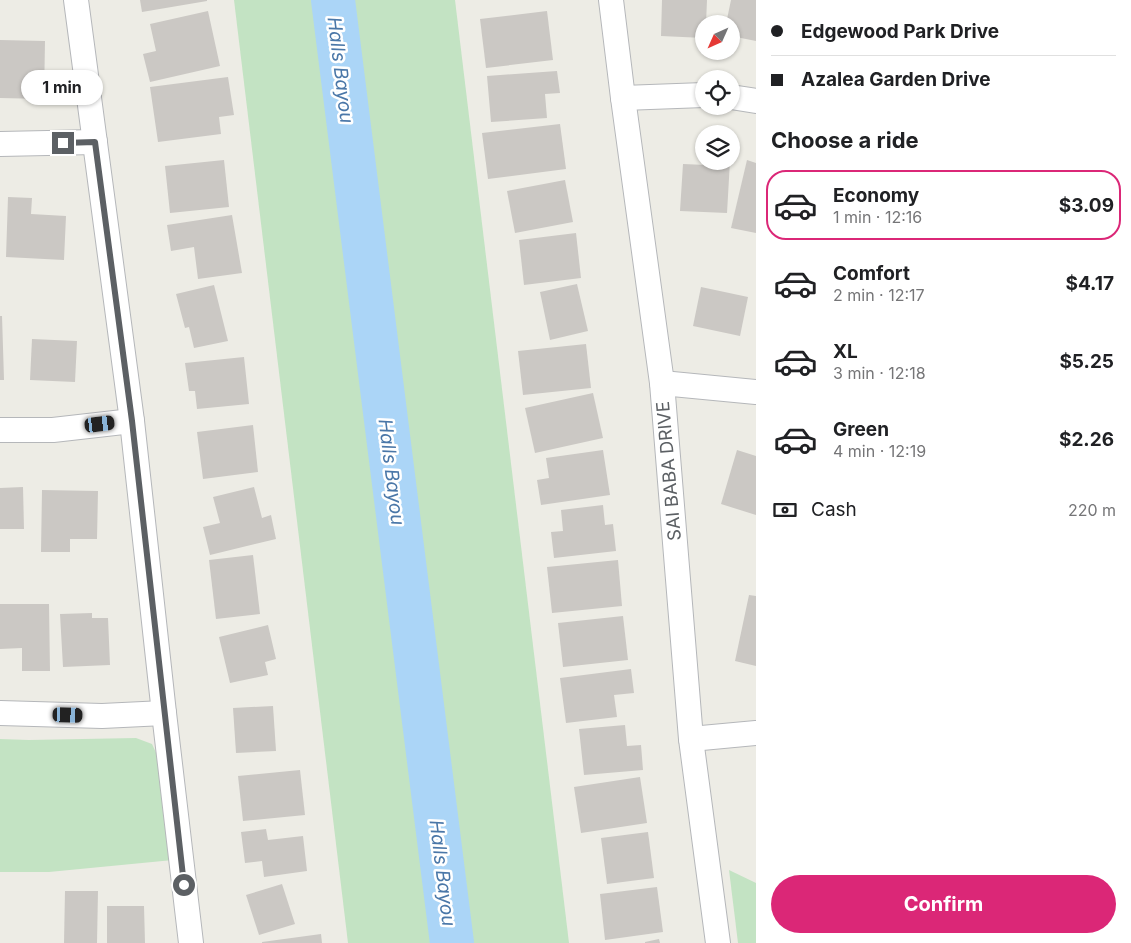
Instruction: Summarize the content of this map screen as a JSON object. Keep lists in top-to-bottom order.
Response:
{
  "streets": {
    "street": ["SAI BABA DRIVE"]
  },
  "water": ["Halls Bayou"],
  "north": "bottom left",
  "page": {
    "banner": ["Edgewood Park Drive", "Azalea Garden Drive"],
    "bubble": "1 min",
    "heading": "Choose a ride",
    "list": [
      {
        "name": "Economy",
        "note": "1 min · 12:16",
        "value": "$3.09"
      },
      {
        "name": "Comfort",
        "note": "2 min · 12:17",
        "value": "$4.17"
      },
      {
        "name": "XL",
        "note": "3 min · 12:18",
        "value": "$5.25"
      },
      {
        "name": "Green",
        "note": "4 min · 12:19",
        "value": "$2.26"
      }
    ],
    "pay": ["Cash", "220 m"],
    "buttons": "Confirm"
  }
}
